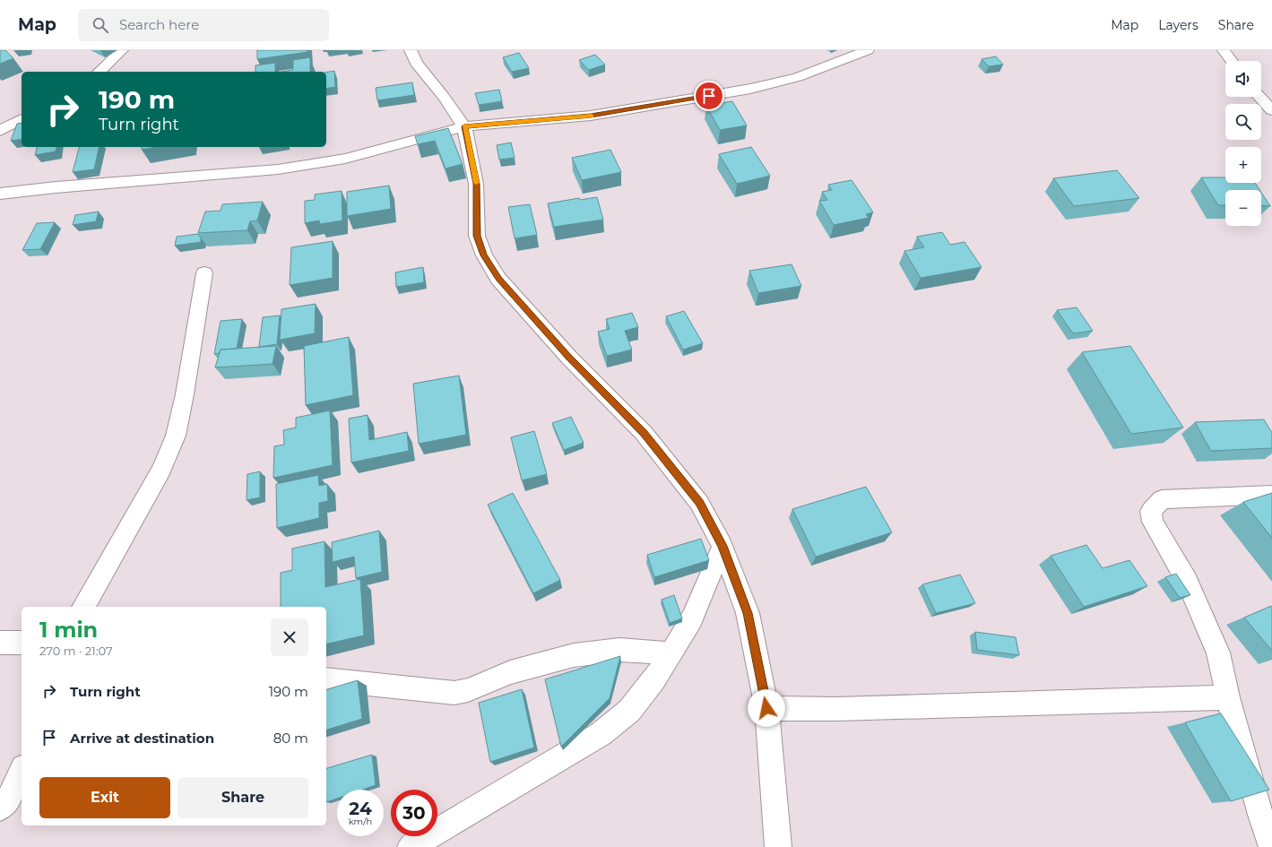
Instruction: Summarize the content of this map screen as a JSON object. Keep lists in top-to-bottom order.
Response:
{
  "page": {
    "header": "Map",
    "search": "Search here",
    "nav": ["Map", "Layers", "Share"],
    "map_buttons": ["+", "−"],
    "turn": ["190 m", "Turn right"],
    "heading": ["1 min", "270 m · 21:07"],
    "list": [
      {
        "name": "Turn right",
        "value": "190 m"
      },
      {
        "name": "Arrive at destination",
        "value": "80 m"
      }
    ],
    "buttons": ["Exit", "Share"],
    "speed": "24 km/h",
    "limit": "30"
  }
}
